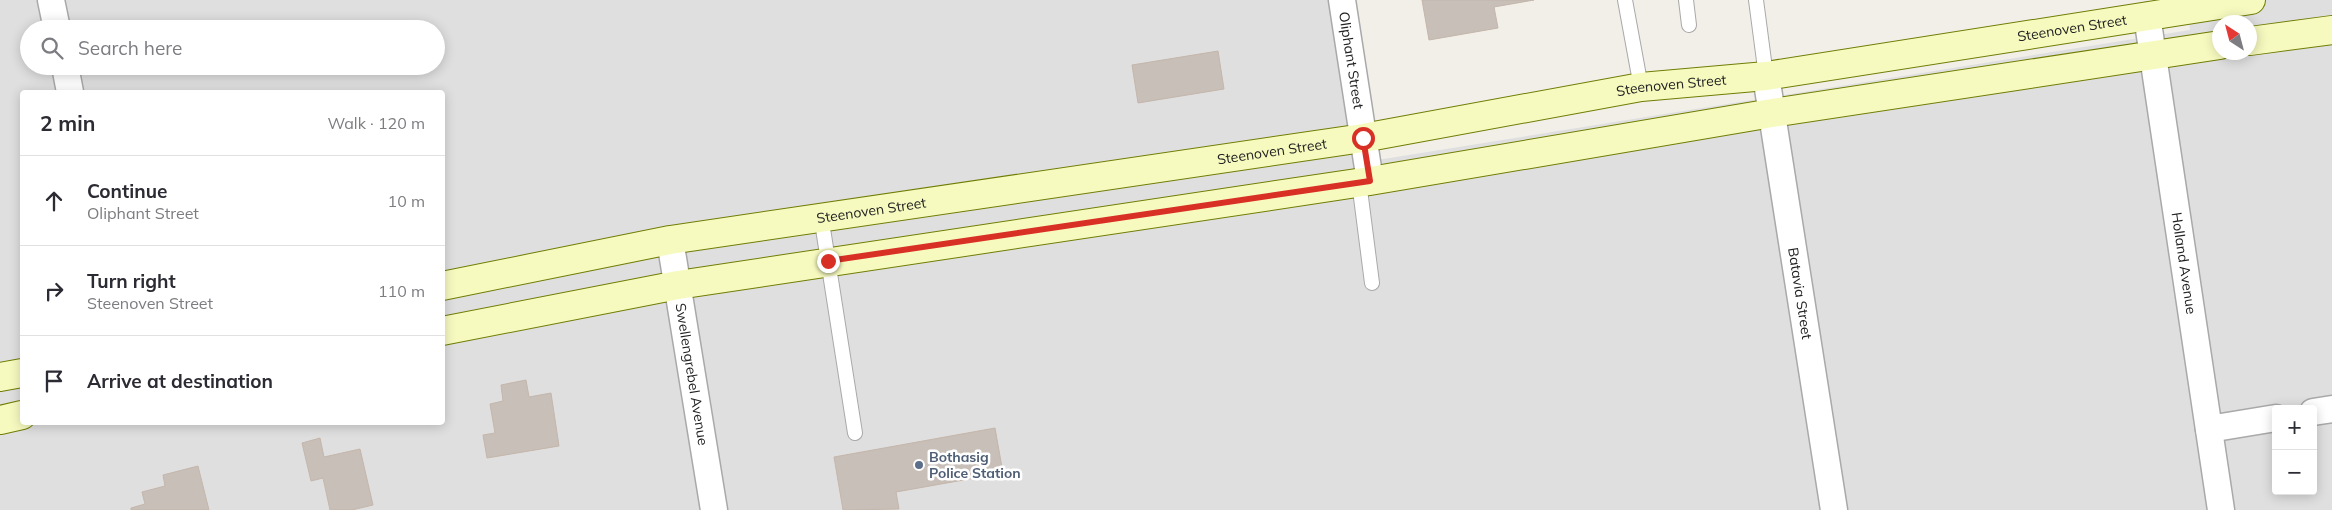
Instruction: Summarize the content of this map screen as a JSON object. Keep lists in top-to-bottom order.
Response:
{
  "streets": {
    "street": [
      "Steenoven Street",
      "Oliphant Street",
      "Holland Avenue",
      "Batavia Street",
      "Swellengrebel Avenue"
    ]
  },
  "crossings": [
    ["Steenoven Street", "Oliphant Street"],
    ["Steenoven Street", "Holland Avenue"],
    ["Steenoven Street", "Batavia Street"],
    ["Steenoven Street", "Swellengrebel Avenue"]
  ],
  "places": ["Bothasig Police Station"],
  "north": "top left",
  "page": {
    "search": "Search here",
    "heading": ["2 min", "Walk · 120 m"],
    "list": [
      ["Continue", "Oliphant Street", "10 m"],
      ["Turn right", "Steenoven Street", "110 m"],
      "Arrive at destination"
    ],
    "map_buttons": ["+", "−"]
  }
}
